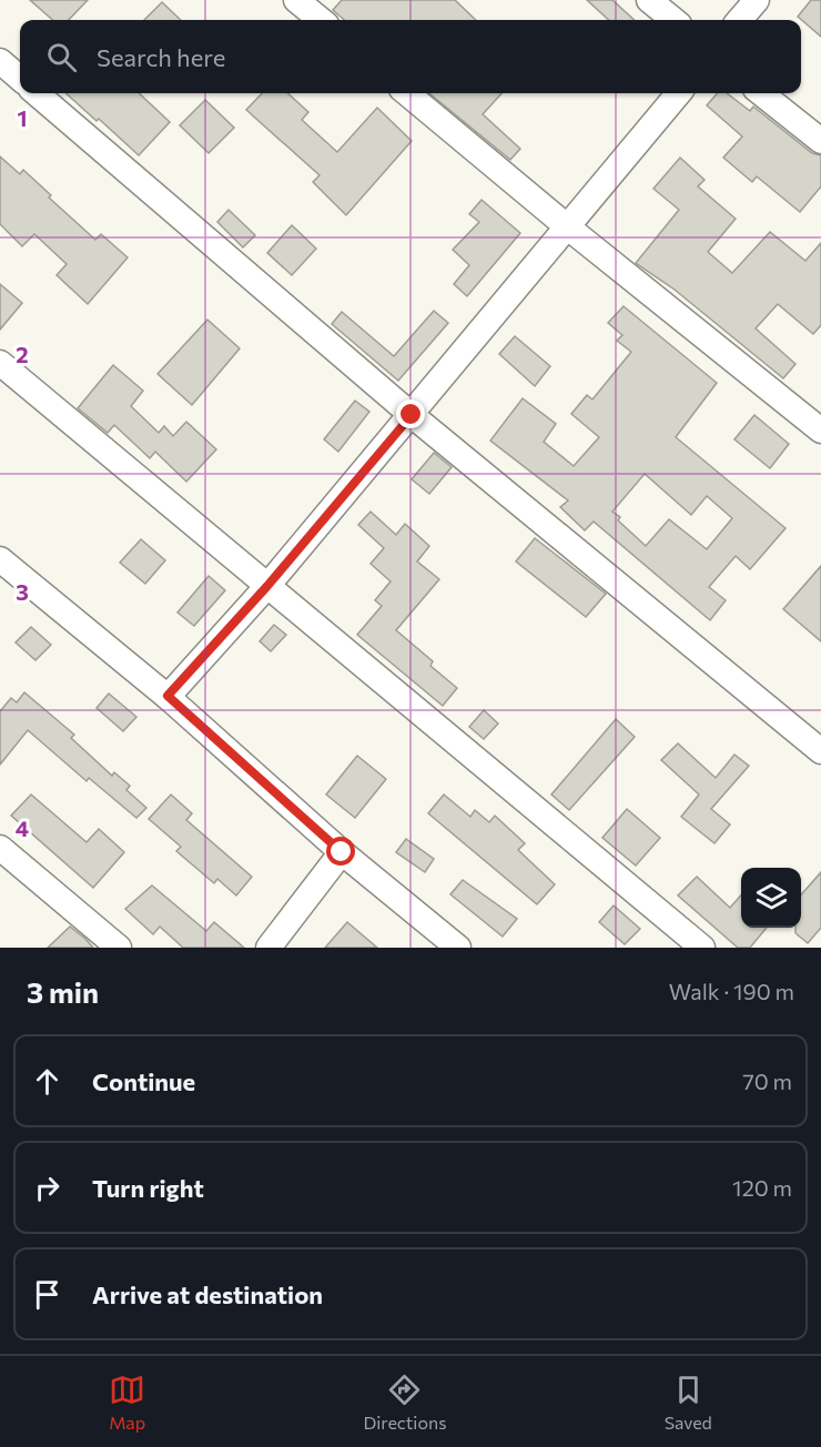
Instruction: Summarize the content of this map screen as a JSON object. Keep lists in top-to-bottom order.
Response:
{
  "page": {
    "search": "Search here",
    "heading": ["3 min", "Walk · 190 m"],
    "list": [
      ["Continue", "70 m"],
      ["Turn right", "120 m"],
      "Arrive at destination"
    ],
    "nav": ["Map", "Directions", "Saved"]
  },
  "grid": {
    "rows": [
      "1",
      "2",
      "3",
      "4"
    ]
  }
}
